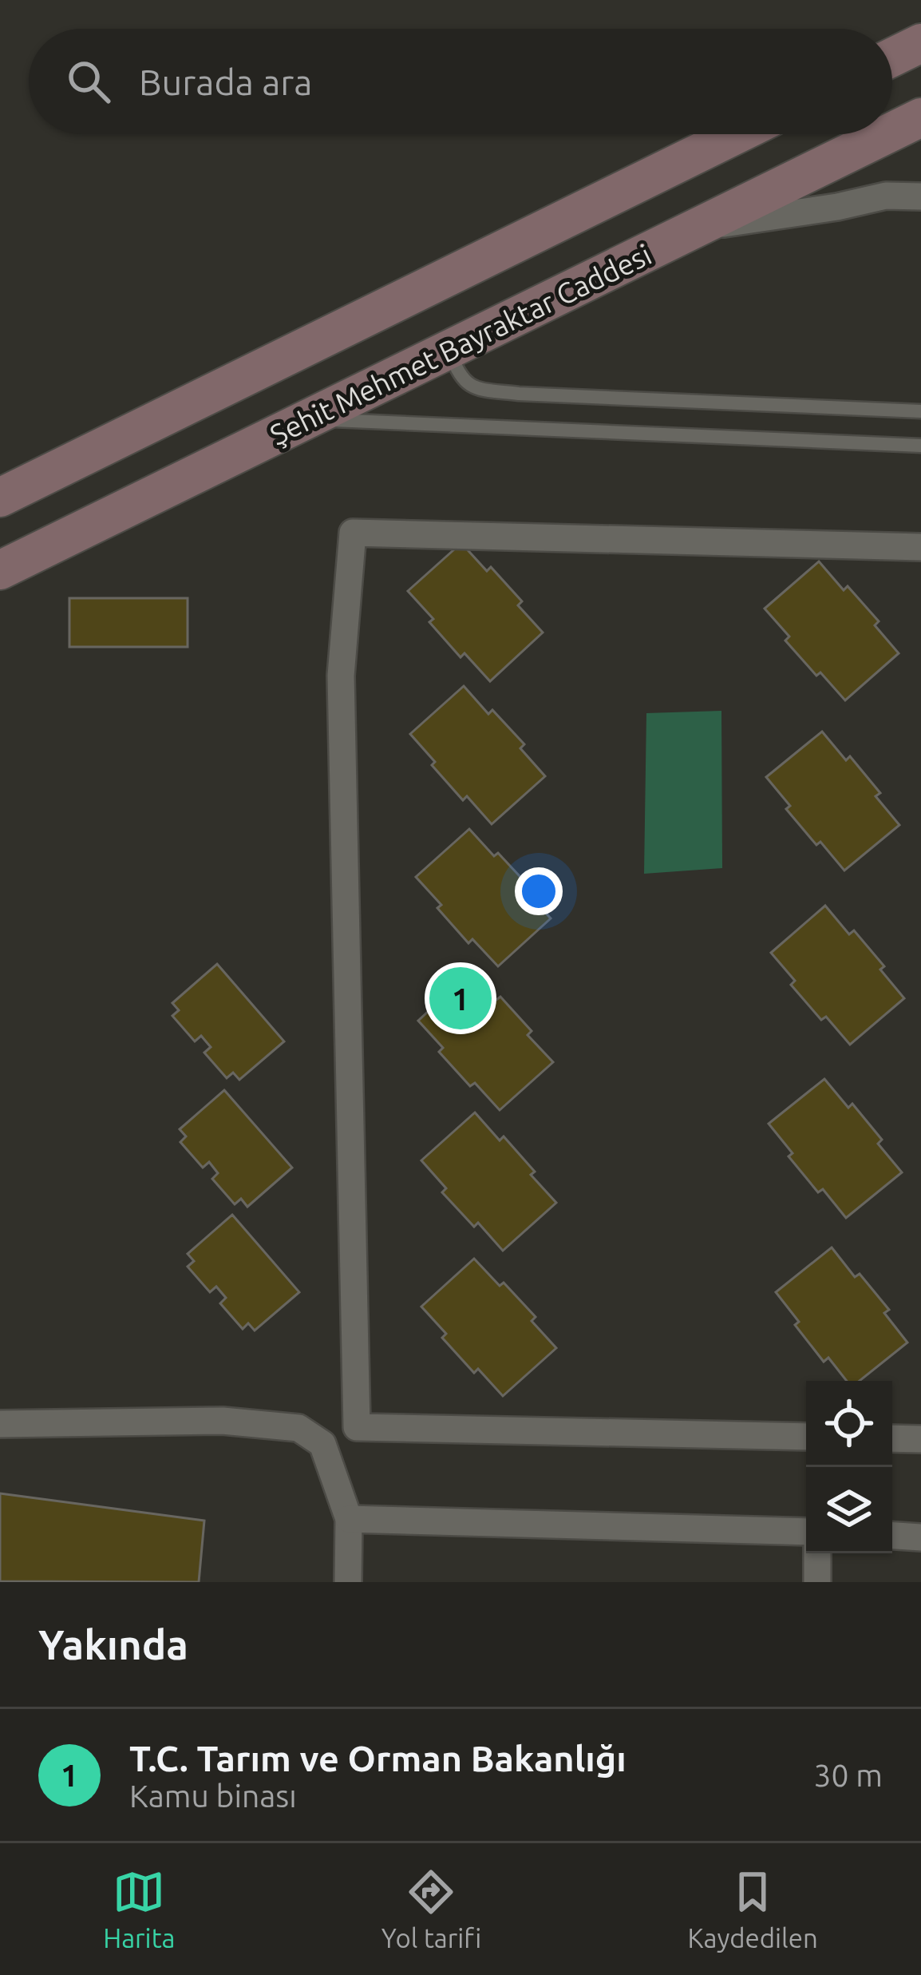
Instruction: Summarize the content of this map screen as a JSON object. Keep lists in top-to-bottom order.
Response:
{
  "streets": {
    "main road": ["Şehit Mehmet Bayraktar Caddesi"]
  },
  "page": {
    "search": "Burada ara",
    "pins": "1",
    "heading": "Yakında",
    "list": [
      {
        "mark": "1",
        "name": "T.C. Tarım ve Orman Bakanlığı",
        "note": "Kamu binası",
        "value": "30 m"
      }
    ],
    "nav": ["Harita", "Yol tarifi", "Kaydedilen"]
  }
}
